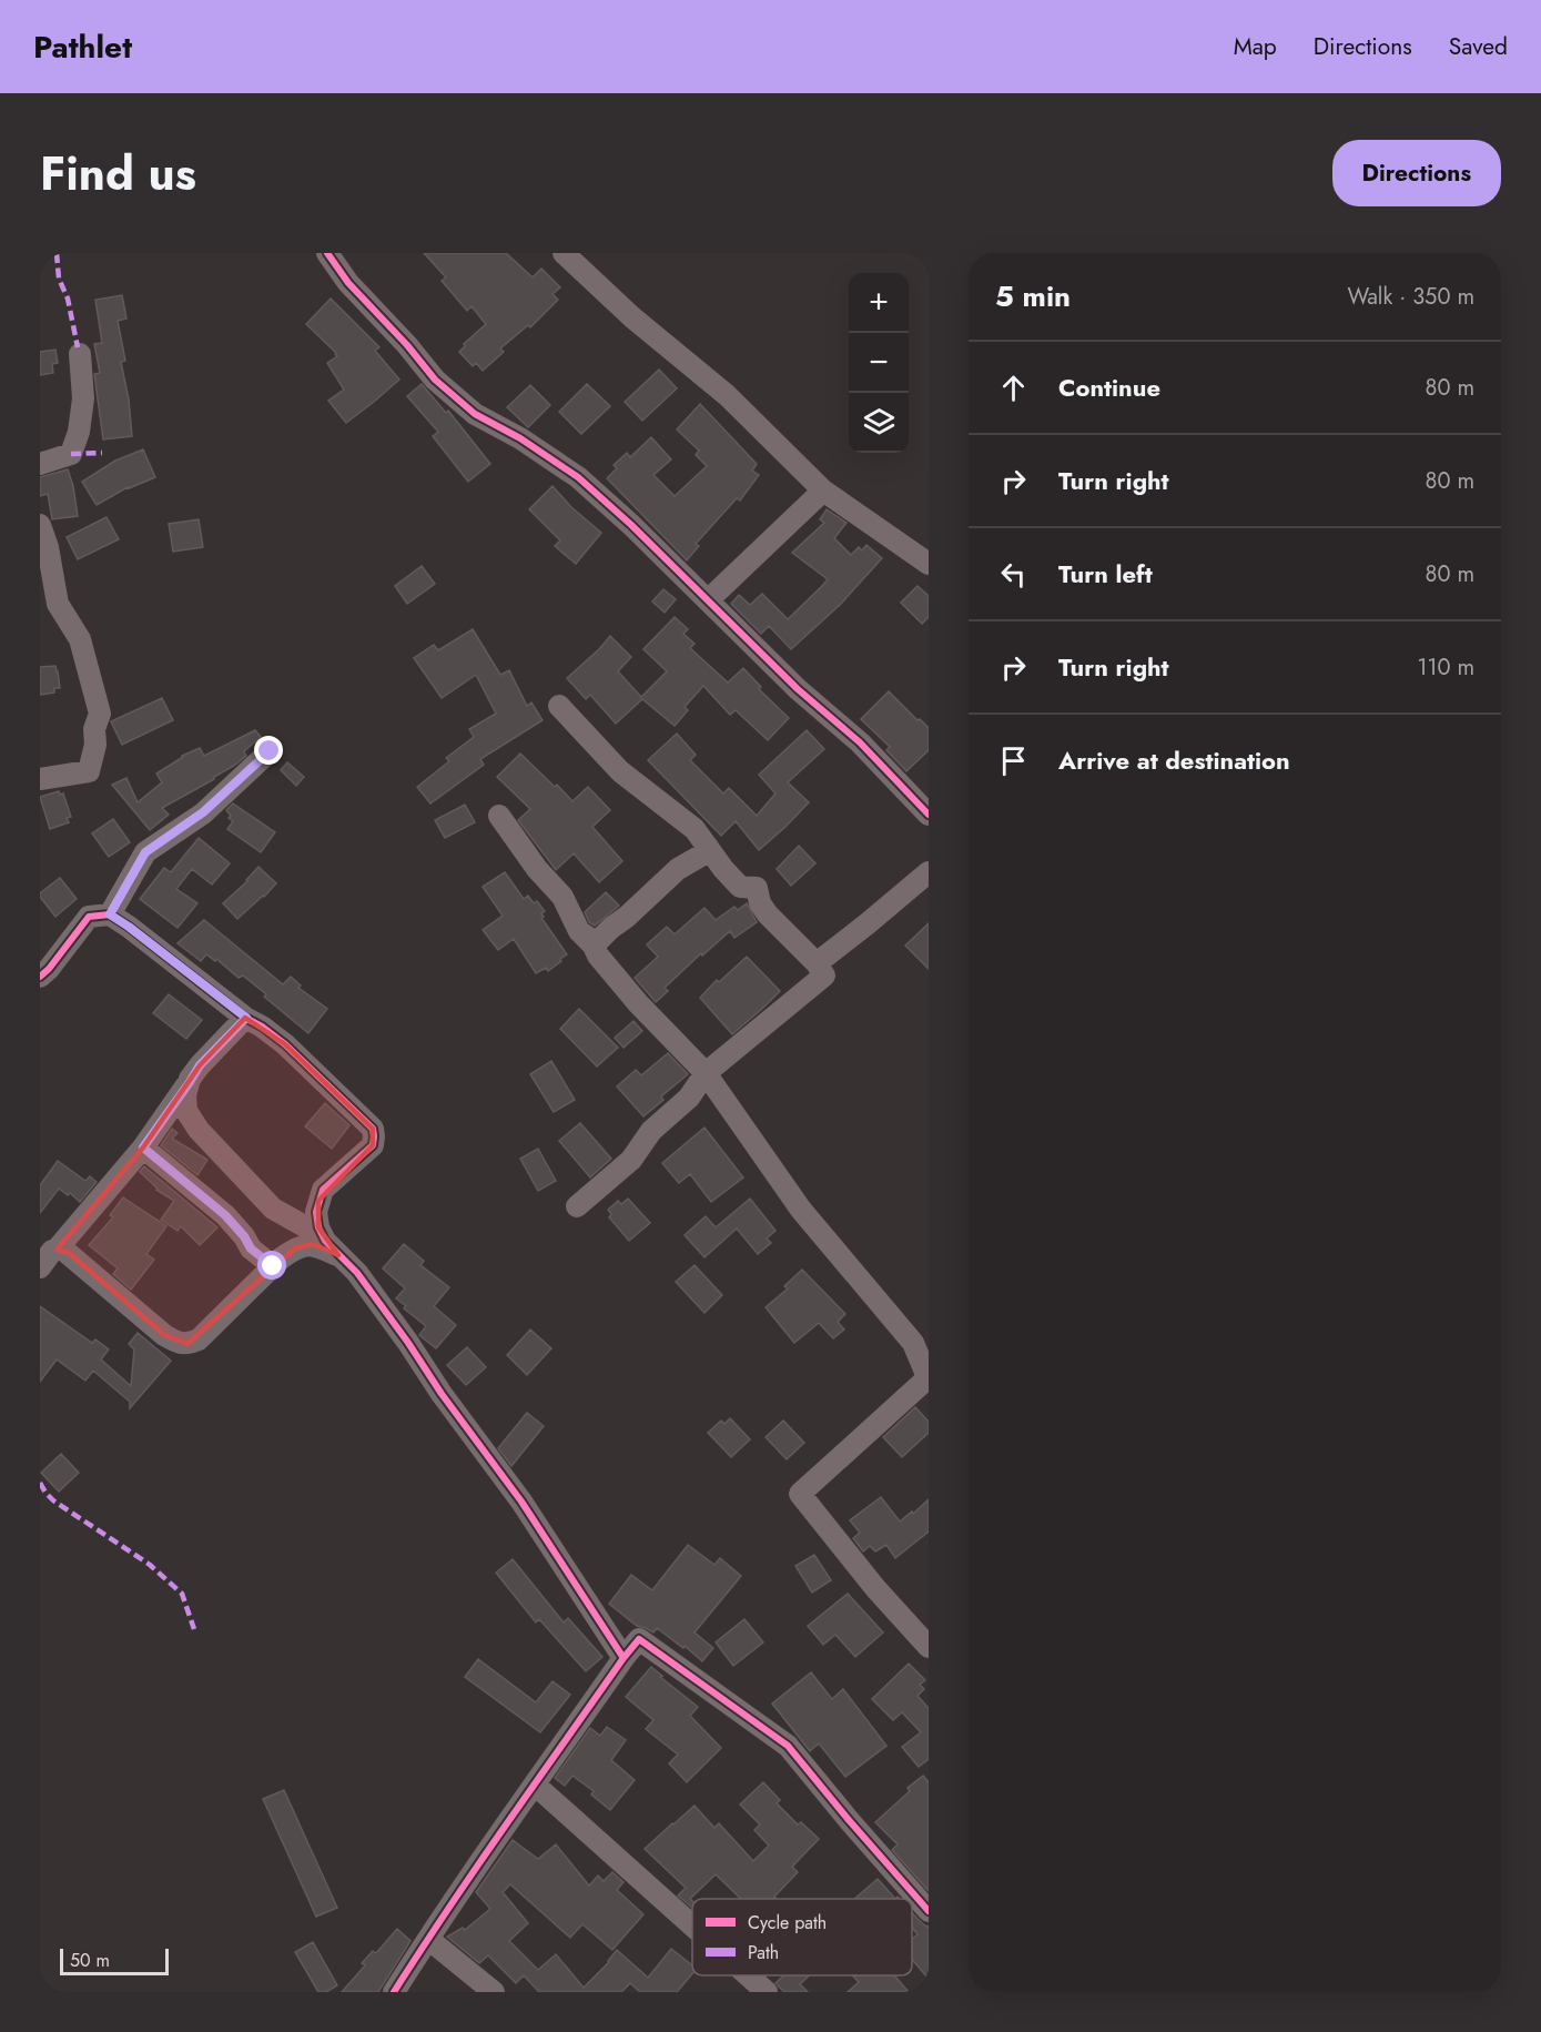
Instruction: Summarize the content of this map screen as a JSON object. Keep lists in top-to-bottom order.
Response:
{
  "legend": ["Cycle path", "Path"],
  "scale_bar": "50 m",
  "page": {
    "header": "Pathlet",
    "nav": ["Map", "Directions", "Saved"],
    "title": "Find us",
    "buttons": "Directions",
    "heading": ["5 min", "Walk · 350 m"],
    "map_buttons": ["+", "−"],
    "list": [
      ["Continue", "80 m"],
      ["Turn right", "80 m"],
      ["Turn left", "80 m"],
      ["Turn right", "110 m"],
      "Arrive at destination"
    ],
    "scale": "50 m"
  }
}
